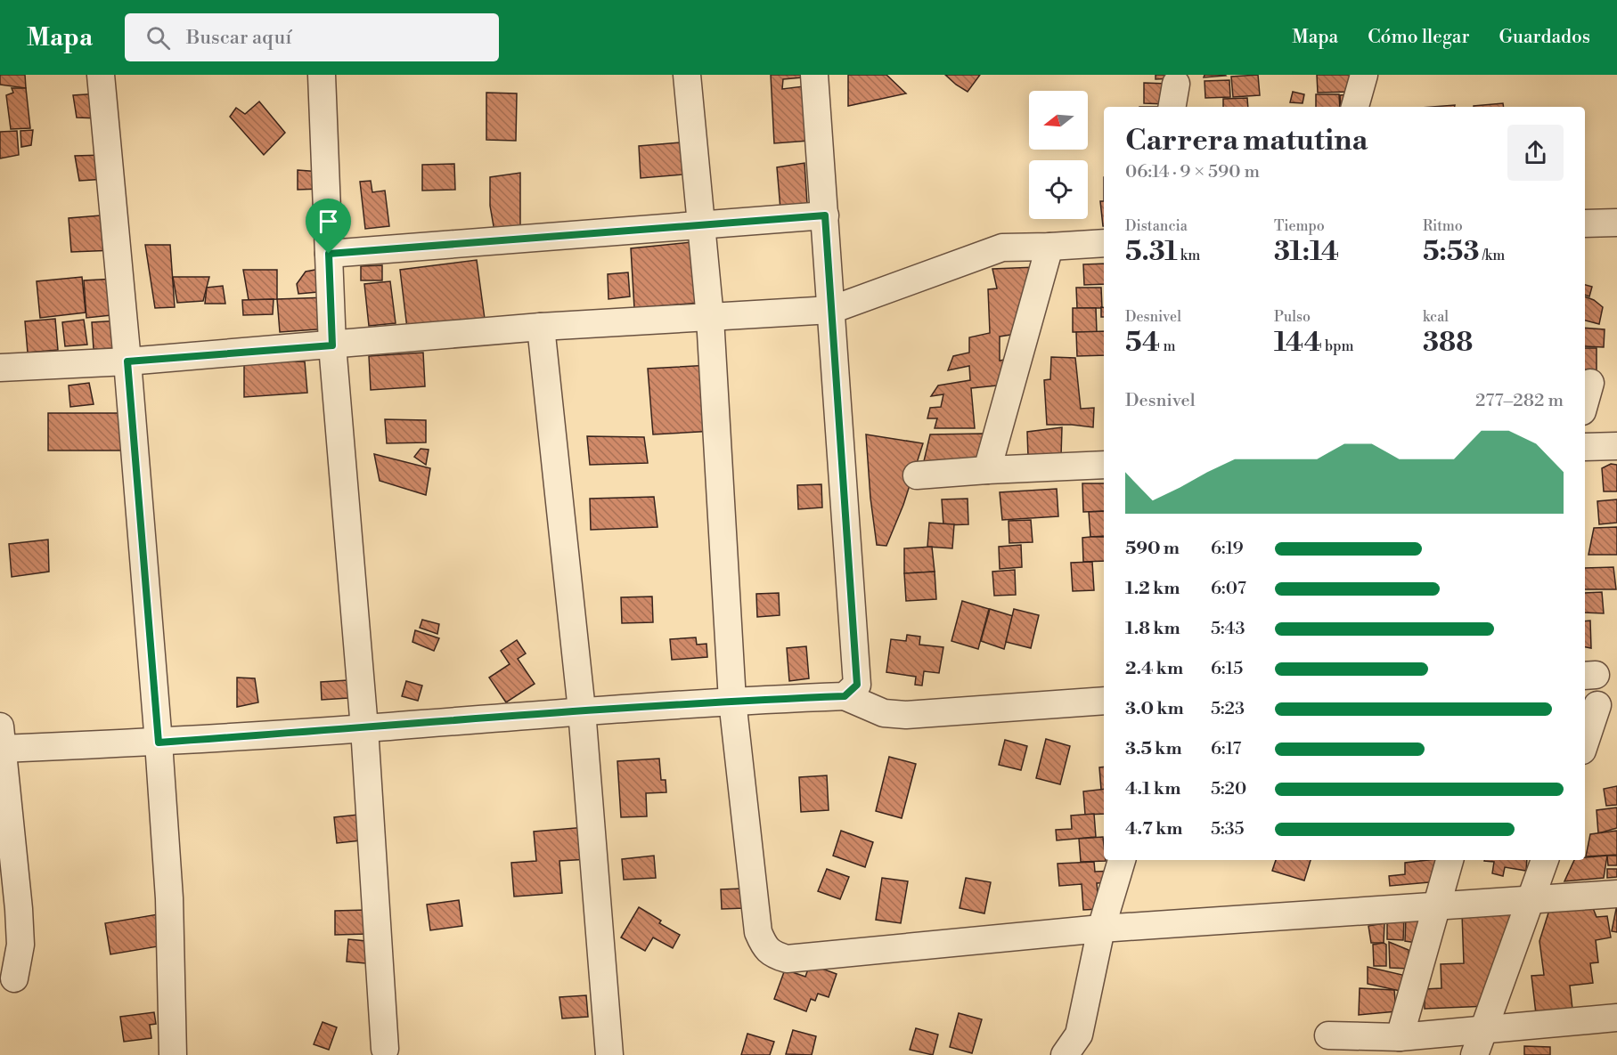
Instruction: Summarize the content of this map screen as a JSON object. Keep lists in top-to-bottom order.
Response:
{
  "north": "left",
  "page": {
    "header": "Mapa",
    "search": "Buscar aquí",
    "nav": ["Mapa", "Cómo llegar", "Guardados"],
    "heading": ["Carrera matutina", "06:14 · 9 × 590 m"],
    "stats": [
      ["Distancia", "5.31 km"],
      ["Tiempo", "31:14"],
      ["Ritmo", "5:53 /km"],
      ["Desnivel", "54 m"],
      ["Pulso", "144 bpm"],
      ["kcal", "388"]
    ],
    "chart": ["Desnivel", "277–282 m"],
    "list": [
      {
        "name": "590 m",
        "note": "6:19"
      },
      {
        "name": "1.2 km",
        "note": "6:07"
      },
      {
        "name": "1.8 km",
        "note": "5:43"
      },
      {
        "name": "2.4 km",
        "note": "6:15"
      },
      {
        "name": "3.0 km",
        "note": "5:23"
      },
      {
        "name": "3.5 km",
        "note": "6:17"
      },
      {
        "name": "4.1 km",
        "note": "5:20"
      },
      {
        "name": "4.7 km",
        "note": "5:35"
      }
    ]
  }
}
